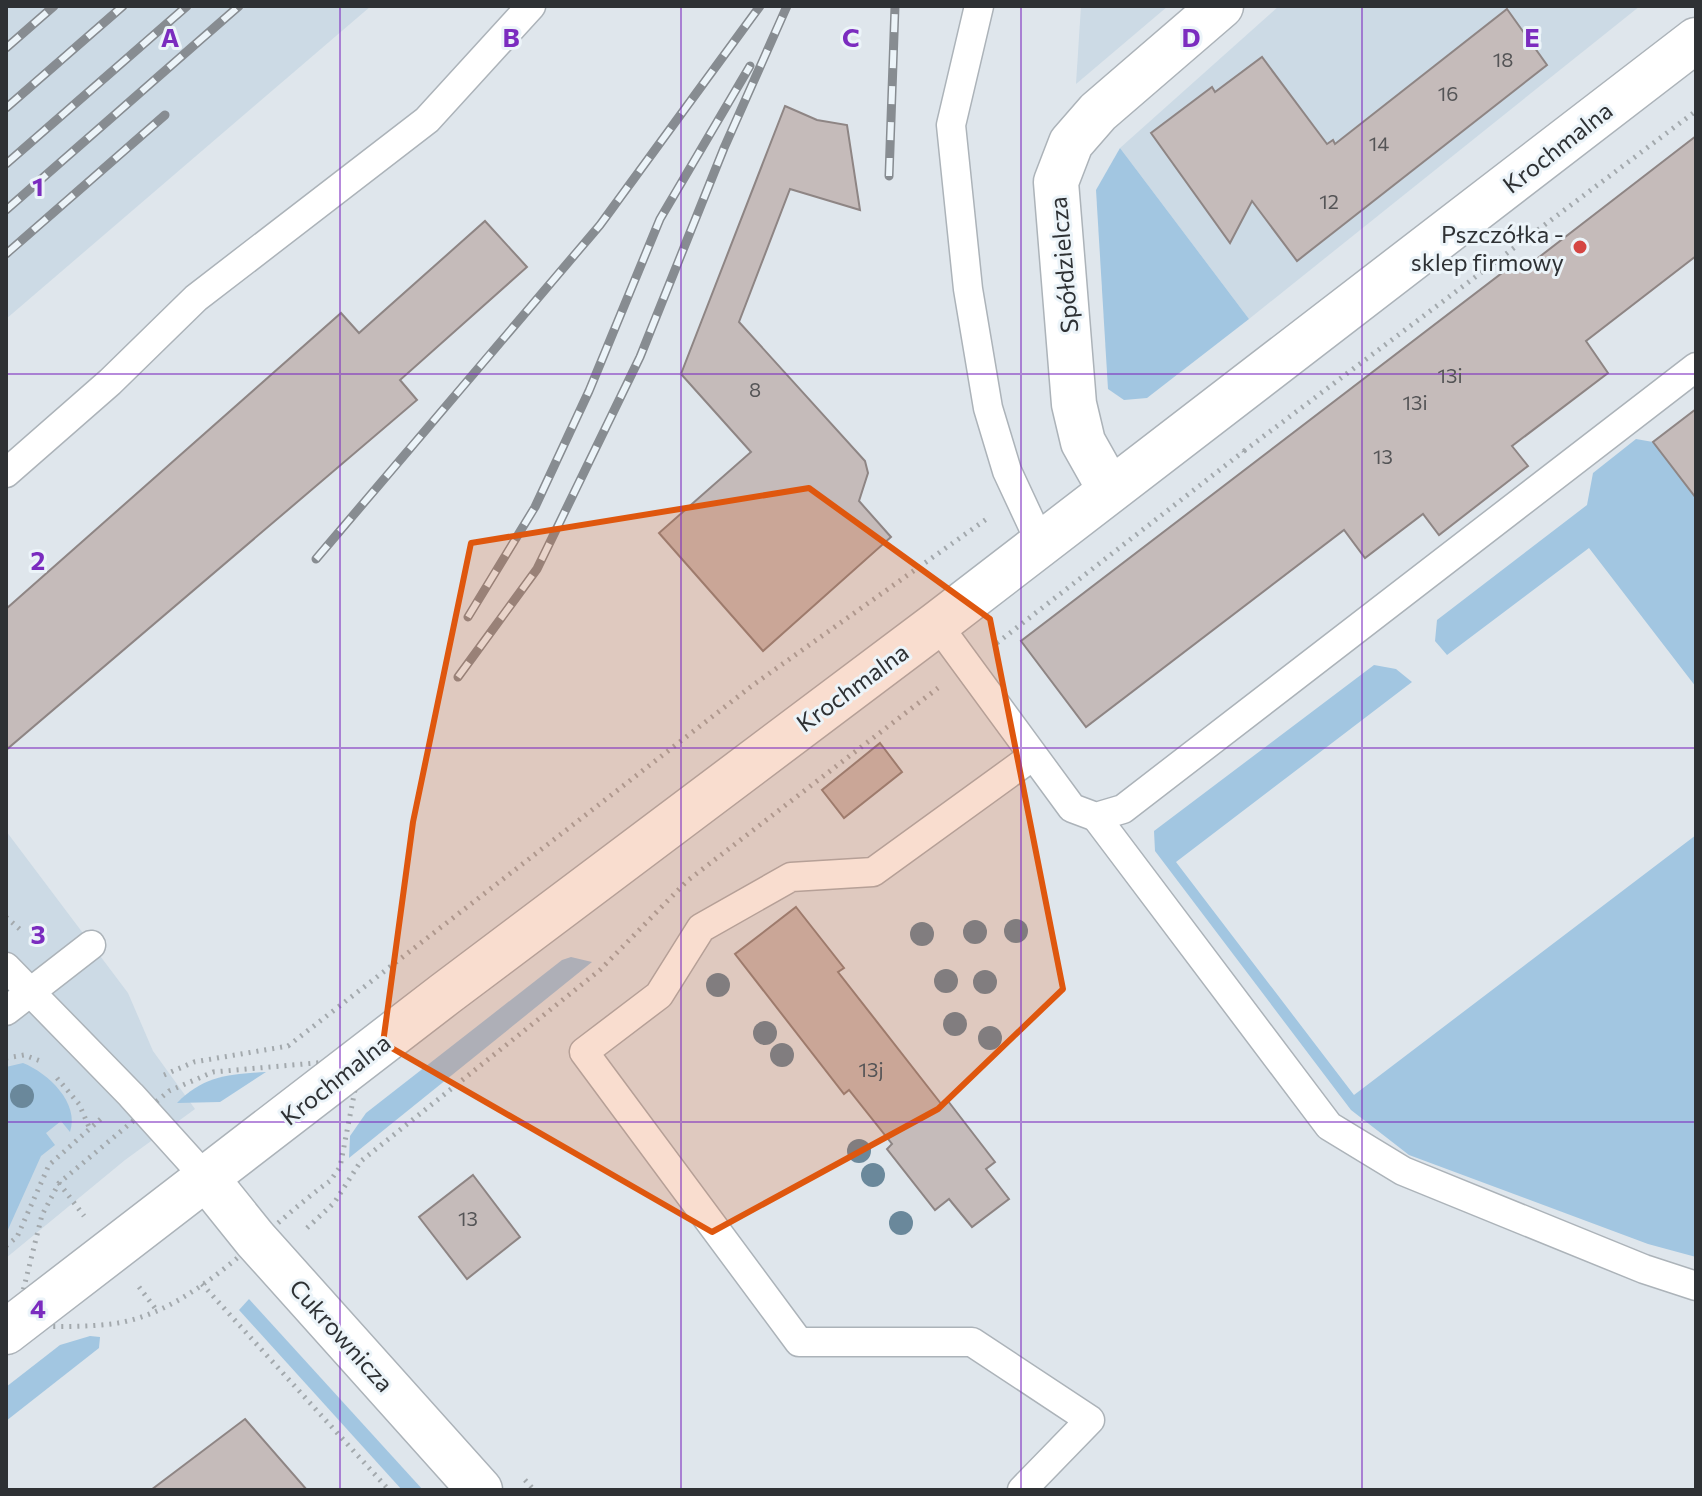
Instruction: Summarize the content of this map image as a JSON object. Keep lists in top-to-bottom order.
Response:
{
  "streets": {
    "street": ["Krochmalna", "Spółdzielcza", "Cukrownicza"]
  },
  "crossings": [
    ["Krochmalna", "Spółdzielcza"],
    ["Krochmalna", "Cukrownicza"]
  ],
  "places": ["Pszczółka - sklep firmowy"],
  "house_numbers": [
    "18",
    "16",
    "14",
    "12",
    "13i",
    "8",
    "13i",
    "13",
    "13j",
    "13"
  ],
  "grid": {
    "columns": [
      "A",
      "B",
      "C",
      "D",
      "E"
    ],
    "rows": [
      "1",
      "2",
      "3",
      "4"
    ]
  }
}
